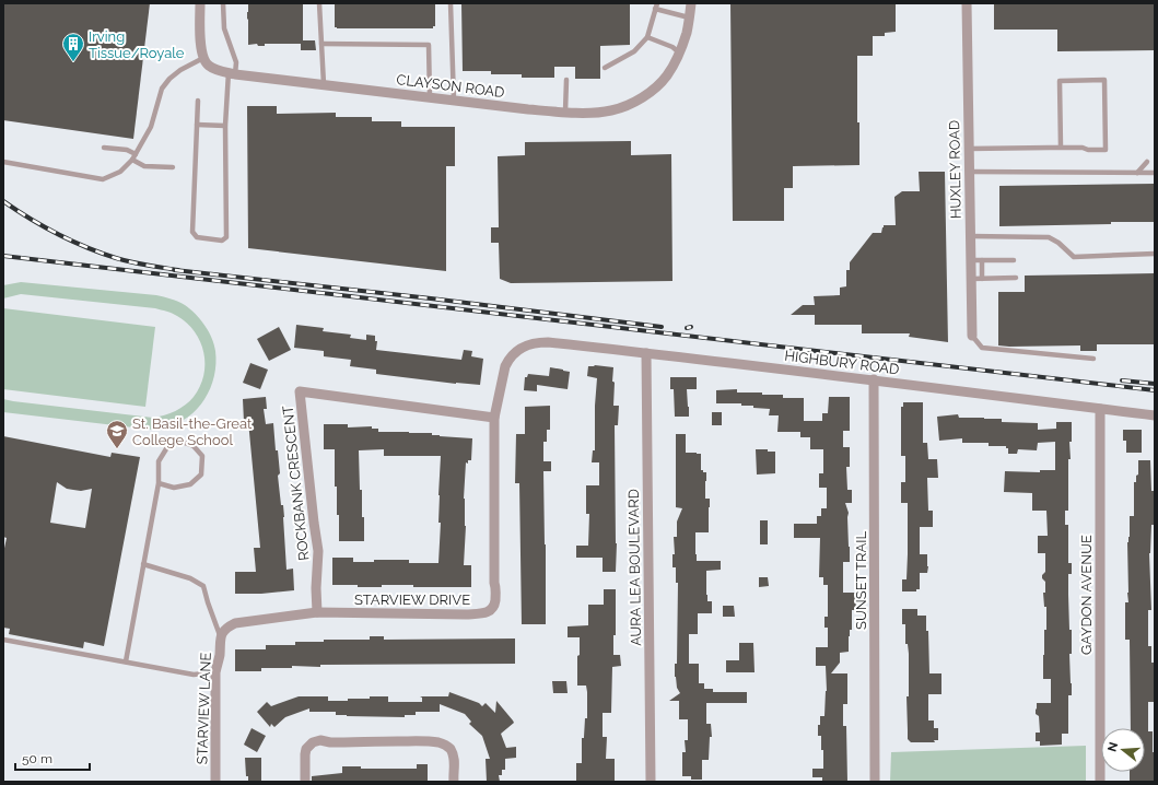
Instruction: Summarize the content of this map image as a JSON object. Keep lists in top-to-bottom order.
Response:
{
  "streets": {
    "street": [
      "CLAYSON ROAD",
      "HUXLEY ROAD",
      "HIGHBURY ROAD",
      "ROCKBANK CRESCENT",
      "AURA LEA BOULEVARD",
      "SUNSET TRAIL",
      "GAYDON AVENUE",
      "STARVIEW DRIVE",
      "STARVIEW LANE"
    ]
  },
  "crossings": [
    ["HIGHBURY ROAD", "AURA LEA BOULEVARD"],
    ["HIGHBURY ROAD", "SUNSET TRAIL"],
    ["HIGHBURY ROAD", "GAYDON AVENUE"],
    ["HIGHBURY ROAD", "STARVIEW DRIVE"],
    ["ROCKBANK CRESCENT", "STARVIEW DRIVE"],
    ["STARVIEW DRIVE", "STARVIEW LANE"]
  ],
  "places": {
    "building": ["Irving Tissue/Royale"],
    "school or university": ["St. Basil-the-Great College School"]
  },
  "scale_bar": "50 m",
  "north": "left"
}
